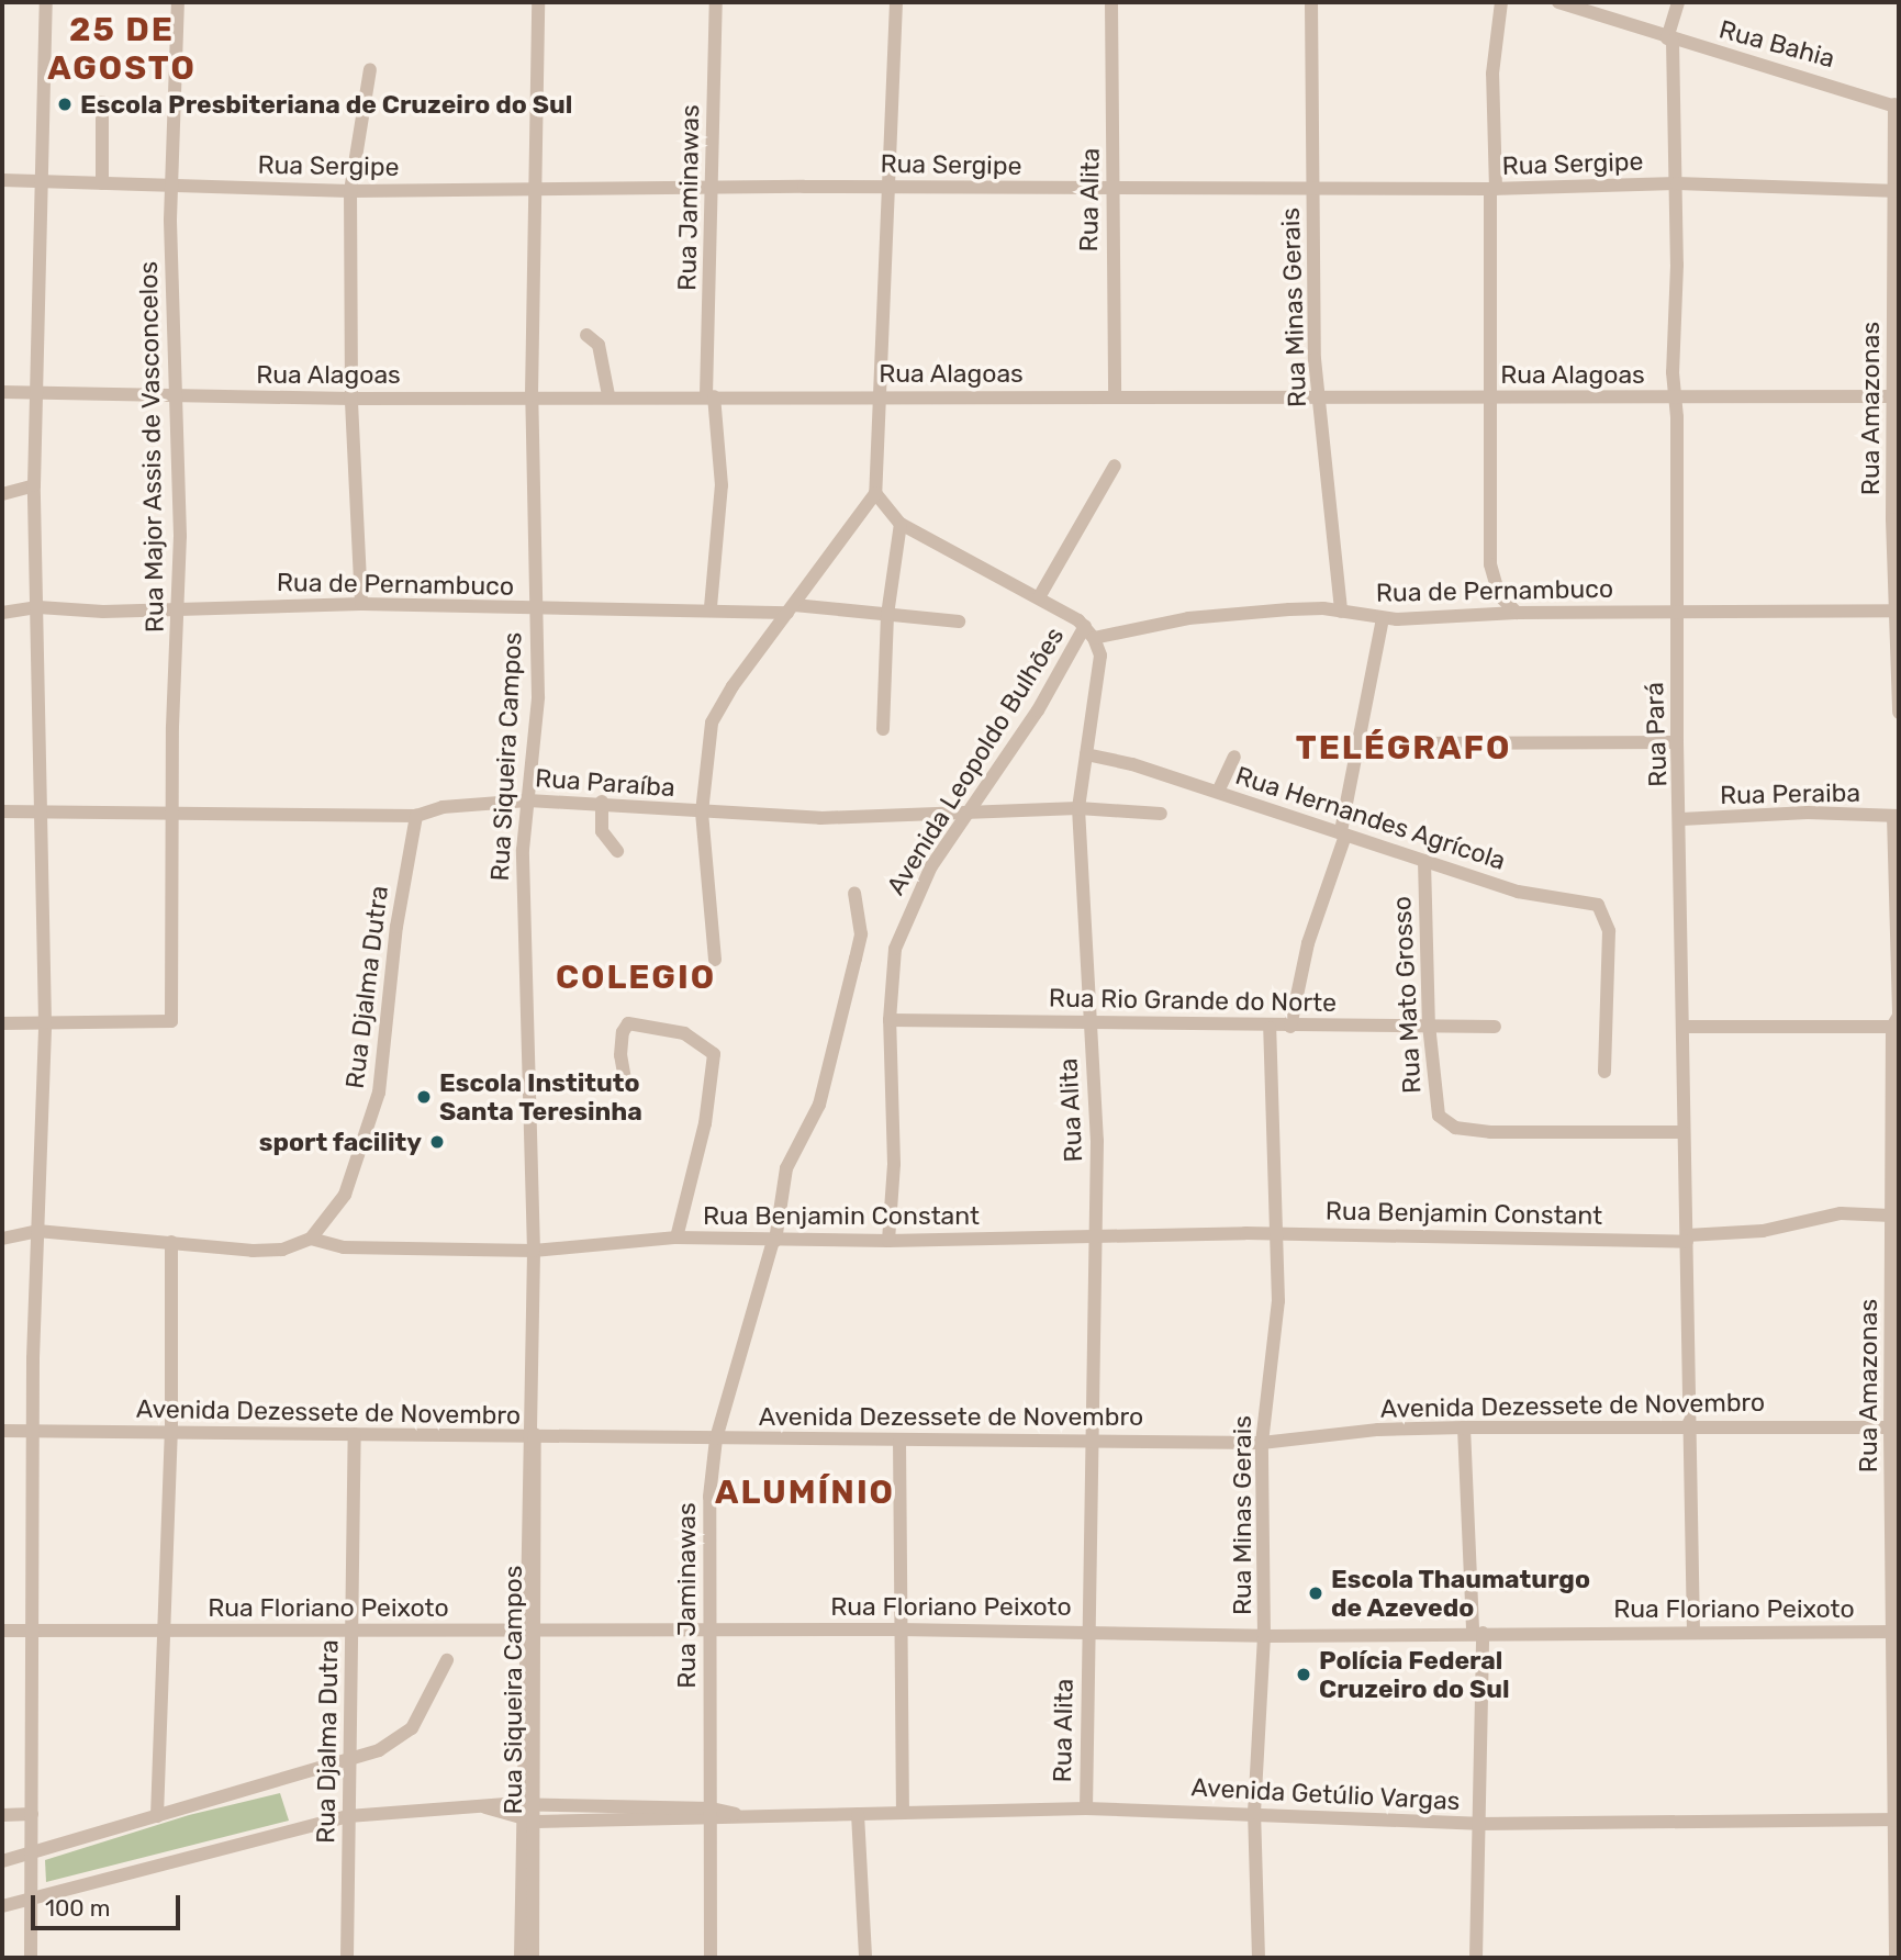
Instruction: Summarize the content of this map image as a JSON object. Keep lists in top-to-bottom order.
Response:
{
  "streets": {
    "street": [
      "Rua Bahia",
      "Rua Sergipe",
      "Rua Jaminawas",
      "Rua Alita",
      "Rua Minas Gerais",
      "Rua Alagoas",
      "Rua Amazonas",
      "Rua Major Assis de Vasconcelos",
      "Rua de Pernambuco",
      "Rua Pará",
      "Rua Siqueira Campos",
      "Avenida Leopoldo Bulhões",
      "Rua Paraíba",
      "Rua Peraiba",
      "Rua Hernandes Agrícola",
      "Rua Djalma Dutra",
      "Rua Mato Grosso",
      "Rua Rio Grande do Norte",
      "Rua Benjamin Constant",
      "Avenida Dezessete de Novembro",
      "Rua Floriano Peixoto",
      "Avenida Getúlio Vargas"
    ]
  },
  "crossings": [
    ["Rua Bahia", "Rua Amazonas"],
    ["Rua Bahia", "Rua Pará"],
    ["Rua Sergipe", "Rua Jaminawas"],
    ["Rua Sergipe", "Rua Alita"],
    ["Rua Sergipe", "Rua Minas Gerais"],
    ["Rua Sergipe", "Rua Amazonas"],
    ["Rua Sergipe", "Rua Major Assis de Vasconcelos"],
    ["Rua Sergipe", "Rua Pará"],
    ["Rua Sergipe", "Rua Siqueira Campos"],
    ["Rua Jaminawas", "Rua Alagoas"],
    ["Rua Jaminawas", "Rua de Pernambuco"],
    ["Rua Jaminawas", "Rua Benjamin Constant"],
    ["Rua Jaminawas", "Avenida Dezessete de Novembro"],
    ["Rua Jaminawas", "Rua Floriano Peixoto"],
    ["Rua Jaminawas", "Avenida Getúlio Vargas"],
    ["Rua Alita", "Rua Alagoas"],
    ["Rua Alita", "Rua de Pernambuco"],
    ["Rua Alita", "Avenida Leopoldo Bulhões"],
    ["Rua Alita", "Rua Paraíba"],
    ["Rua Alita", "Rua Hernandes Agrícola"],
    ["Rua Alita", "Rua Rio Grande do Norte"],
    ["Rua Alita", "Rua Benjamin Constant"],
    ["Rua Alita", "Avenida Dezessete de Novembro"],
    ["Rua Alita", "Rua Floriano Peixoto"],
    ["Rua Alita", "Avenida Getúlio Vargas"],
    ["Rua Minas Gerais", "Rua Alagoas"],
    ["Rua Minas Gerais", "Rua de Pernambuco"],
    ["Rua Minas Gerais", "Rua Rio Grande do Norte"],
    ["Rua Minas Gerais", "Rua Benjamin Constant"],
    ["Rua Minas Gerais", "Avenida Dezessete de Novembro"],
    ["Rua Minas Gerais", "Rua Floriano Peixoto"],
    ["Rua Minas Gerais", "Avenida Getúlio Vargas"],
    ["Rua Alagoas", "Rua Amazonas"],
    ["Rua Alagoas", "Rua Major Assis de Vasconcelos"],
    ["Rua Alagoas", "Rua Pará"],
    ["Rua Alagoas", "Rua Siqueira Campos"],
    ["Rua Amazonas", "Rua de Pernambuco"],
    ["Rua Amazonas", "Rua Peraiba"],
    ["Rua Amazonas", "Rua Benjamin Constant"],
    ["Rua Amazonas", "Avenida Dezessete de Novembro"],
    ["Rua Amazonas", "Rua Floriano Peixoto"],
    ["Rua Amazonas", "Avenida Getúlio Vargas"],
    ["Rua Major Assis de Vasconcelos", "Rua de Pernambuco"],
    ["Rua Major Assis de Vasconcelos", "Rua Paraíba"],
    ["Rua de Pernambuco", "Rua Pará"],
    ["Rua de Pernambuco", "Rua Siqueira Campos"],
    ["Rua de Pernambuco", "Avenida Leopoldo Bulhões"],
    ["Rua Pará", "Rua Peraiba"],
    ["Rua Pará", "Rua Mato Grosso"],
    ["Rua Pará", "Rua Benjamin Constant"],
    ["Rua Pará", "Avenida Dezessete de Novembro"],
    ["Rua Pará", "Rua Floriano Peixoto"],
    ["Rua Siqueira Campos", "Rua Paraíba"],
    ["Rua Siqueira Campos", "Rua Benjamin Constant"],
    ["Rua Siqueira Campos", "Avenida Dezessete de Novembro"],
    ["Rua Siqueira Campos", "Rua Floriano Peixoto"],
    ["Rua Siqueira Campos", "Avenida Getúlio Vargas"],
    ["Avenida Leopoldo Bulhões", "Rua Paraíba"],
    ["Avenida Leopoldo Bulhões", "Rua Rio Grande do Norte"],
    ["Avenida Leopoldo Bulhões", "Rua Benjamin Constant"],
    ["Rua Paraíba", "Rua Djalma Dutra"],
    ["Rua Hernandes Agrícola", "Rua Mato Grosso"],
    ["Rua Djalma Dutra", "Rua Benjamin Constant"],
    ["Rua Djalma Dutra", "Avenida Dezessete de Novembro"],
    ["Rua Djalma Dutra", "Rua Floriano Peixoto"],
    ["Rua Djalma Dutra", "Avenida Getúlio Vargas"],
    ["Rua Mato Grosso", "Rua Rio Grande do Norte"]
  ],
  "districts": [
    "25 DE AGOSTO",
    "TELÉGRAFO",
    "COLEGIO",
    "ALUMÍNIO"
  ],
  "places": [
    "Escola Presbiteriana de Cruzeiro do Sul",
    "Escola Instituto Santa Teresinha",
    "sport facility",
    "Escola Thaumaturgo de Azevedo",
    "Polícia Federal Cruzeiro do Sul"
  ],
  "scale_bar": "100 m"
}
